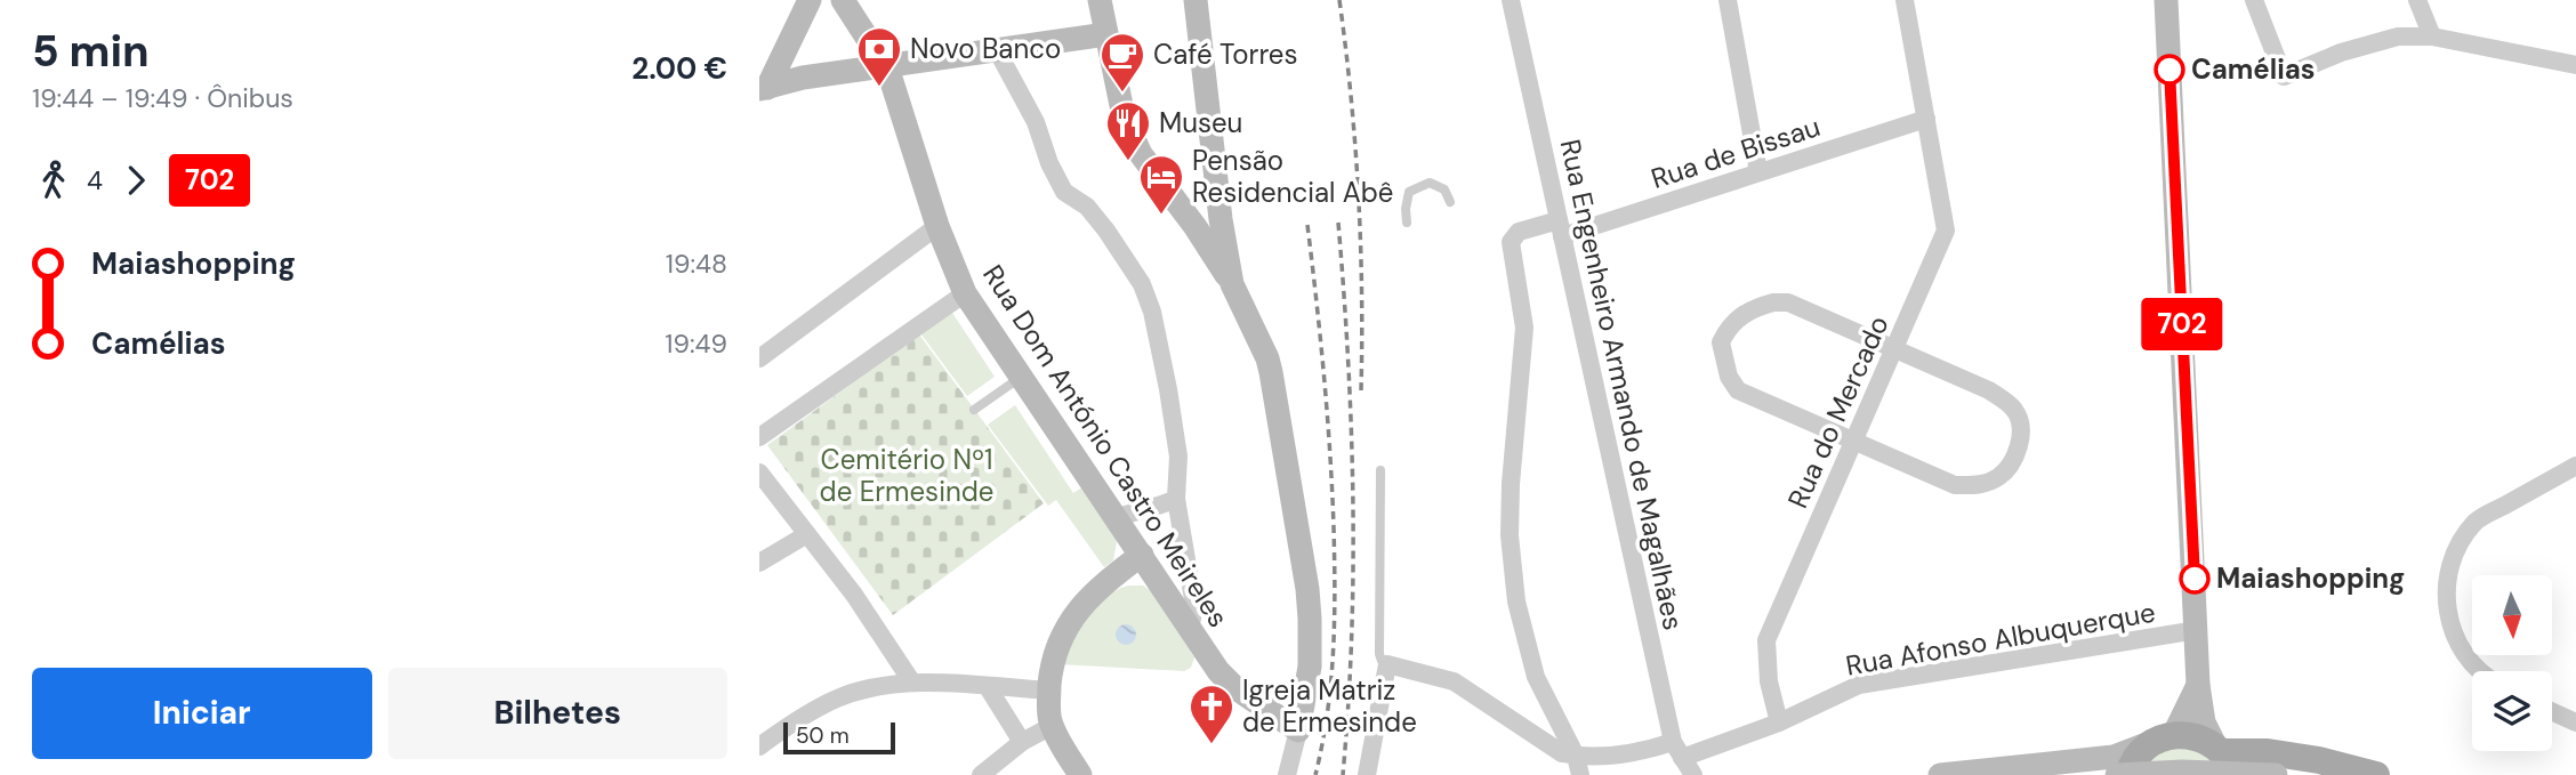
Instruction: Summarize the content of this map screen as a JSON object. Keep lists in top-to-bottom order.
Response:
{
  "streets": {
    "main road": ["Rua Dom António Castro Meireles"],
    "street": [
      "Rua de Bissau",
      "Rua Engenheiro Armando de Magalhães",
      "Rua do Mercado",
      "Rua Afonso Albuquerque"
    ]
  },
  "crossings": [
    ["Rua de Bissau", "Rua Engenheiro Armando de Magalhães"],
    ["Rua de Bissau", "Rua do Mercado"],
    ["Rua de Bissau", "Rua Afonso Albuquerque"],
    ["Rua Engenheiro Armando de Magalhães", "Rua Afonso Albuquerque"],
    ["Rua do Mercado", "Rua Afonso Albuquerque"]
  ],
  "parks": ["Cemitério Nº1 de Ermesinde"],
  "places": {
    "other": ["Camélias", "Maiashopping"],
    "bank": ["Novo Banco"],
    "cafe": ["Café Torres"],
    "restaurant": ["Museu"],
    "hotel": ["Pensão Residencial Abê"],
    "church": ["Igreja Matriz de Ermesinde"]
  },
  "lines": ["bus line 702"],
  "scale_bar": "50 m",
  "north": "bottom",
  "page": {
    "heading": ["5 min", "19:44 – 19:49 · Ônibus", "2.00 €"],
    "on_map": "702",
    "legs": ["4", "702"],
    "list": [
      {
        "name": "Maiashopping",
        "value": "19:48"
      },
      {
        "name": "Camélias",
        "value": "19:49"
      }
    ],
    "buttons": ["Iniciar", "Bilhetes"],
    "scale": "50 m"
  }
}
